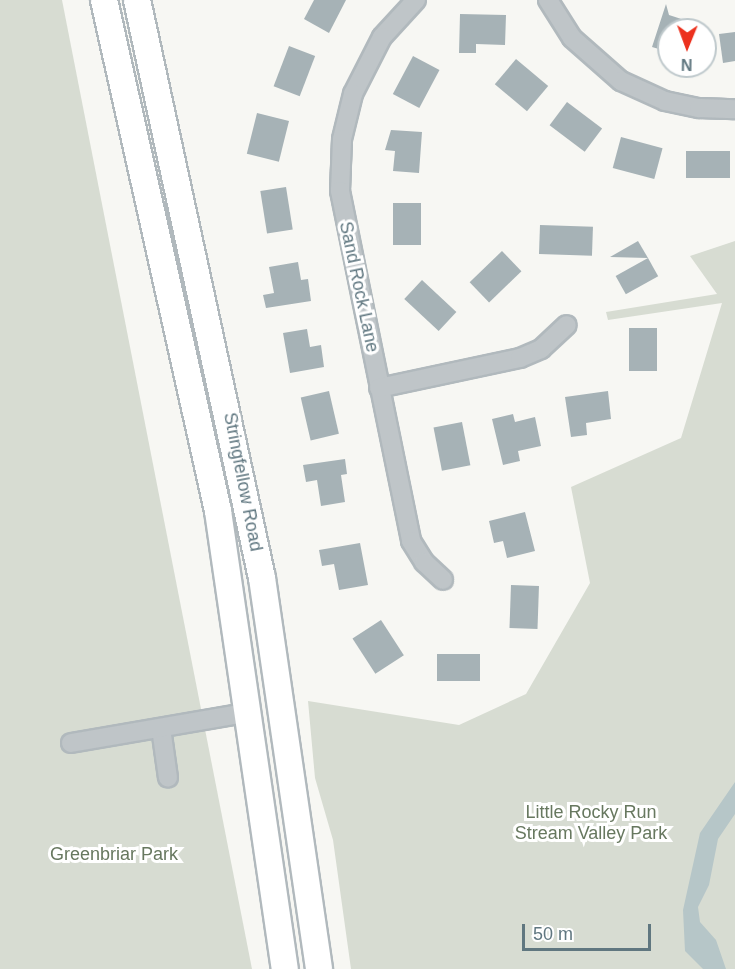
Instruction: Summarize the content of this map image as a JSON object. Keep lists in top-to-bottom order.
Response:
{
  "streets": {
    "main road": ["Stringfellow Road"],
    "street": ["Sand Rock Lane"]
  },
  "parks": ["Little Rocky Run Stream Valley Park", "Greenbriar Park"],
  "scale_bar": "50 m",
  "north": "bottom"
}
